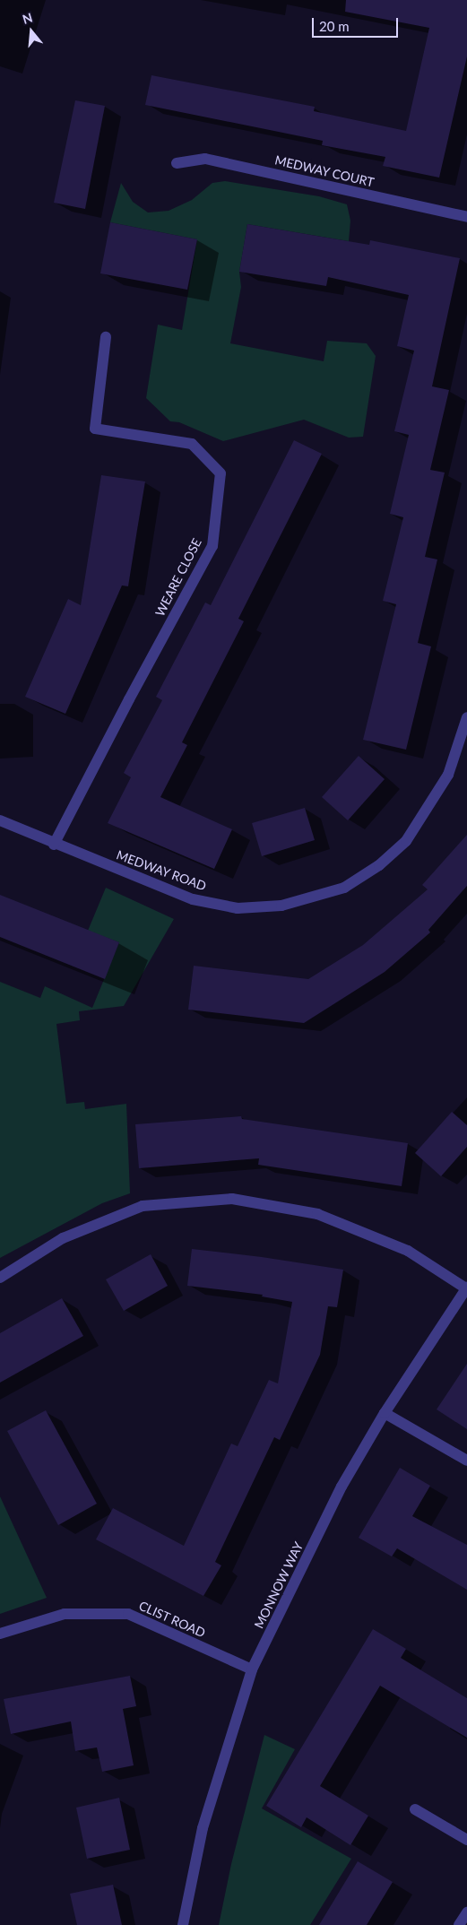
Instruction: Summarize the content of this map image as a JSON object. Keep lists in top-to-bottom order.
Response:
{
  "streets": {
    "street": [
      "MEDWAY COURT",
      "WEARE CLOSE",
      "MEDWAY ROAD",
      "MONNOW WAY",
      "CLIST ROAD"
    ]
  },
  "crossings": [
    ["WEARE CLOSE", "MEDWAY ROAD"],
    ["MONNOW WAY", "CLIST ROAD"]
  ],
  "scale_bar": "20 m",
  "north": "top"
}
